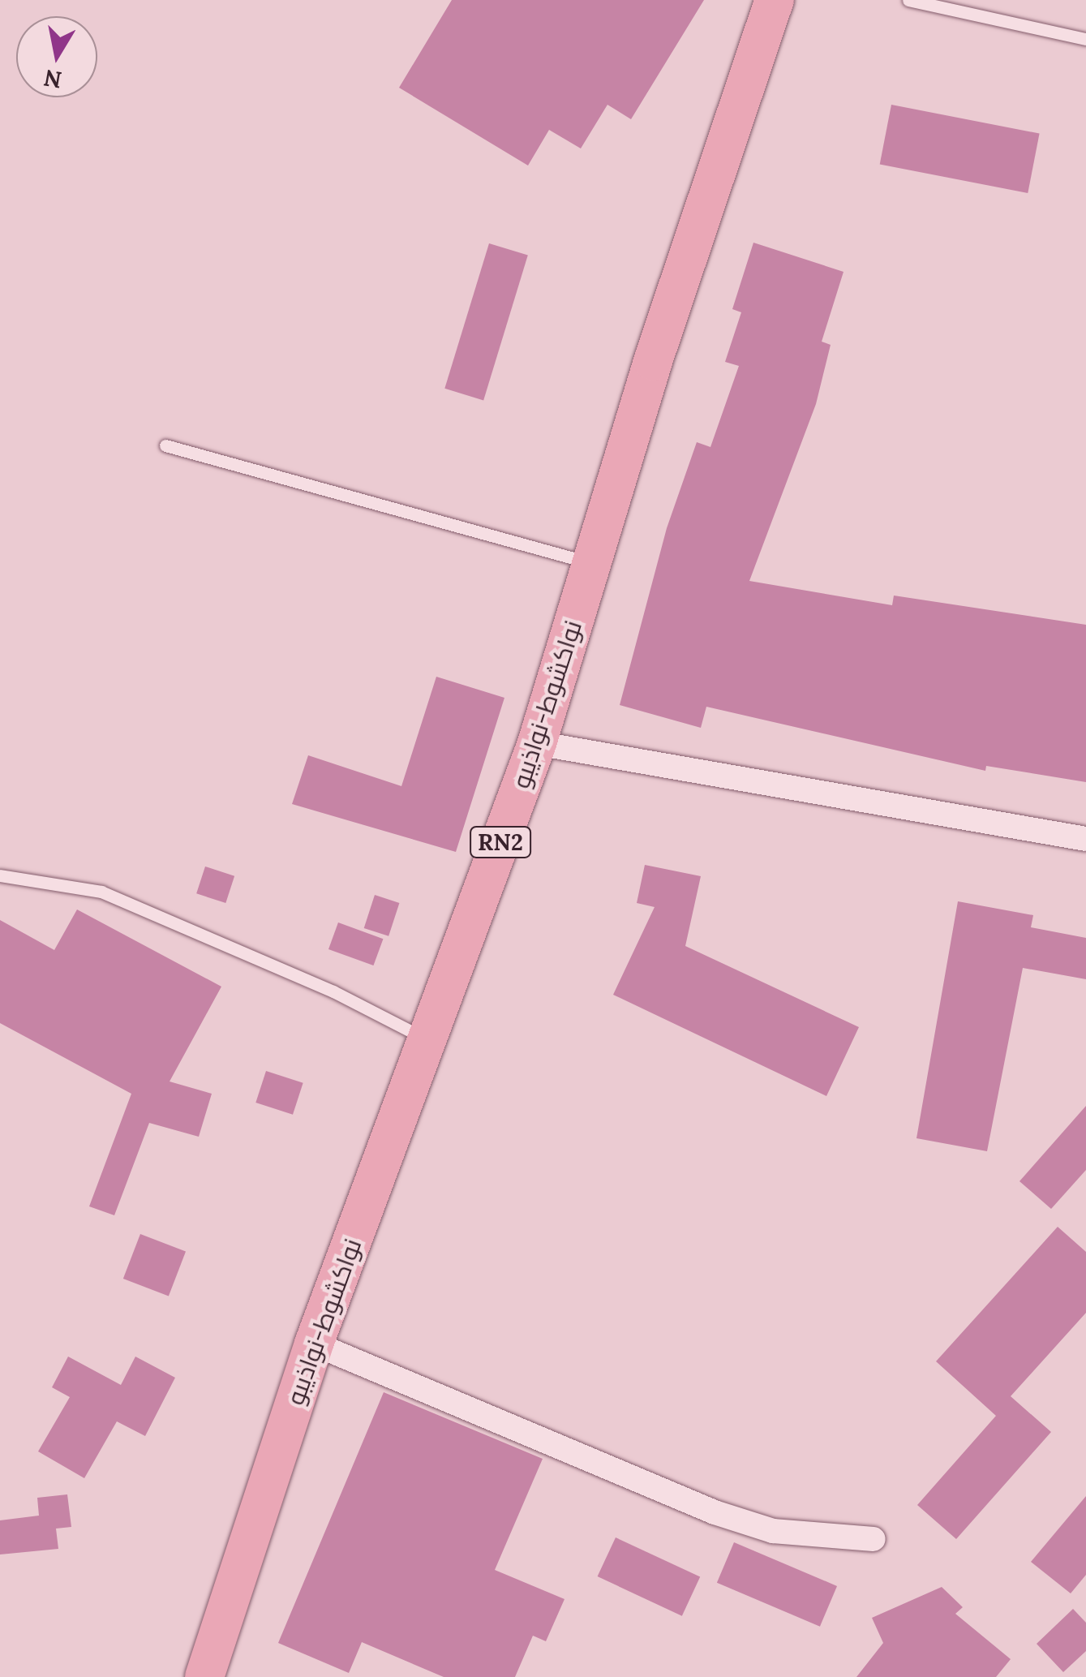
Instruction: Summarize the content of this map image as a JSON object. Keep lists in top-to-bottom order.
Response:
{
  "streets": {
    "main road": ["نواكشوط-نواذيبو", "RN2"]
  },
  "north": "bottom"
}
